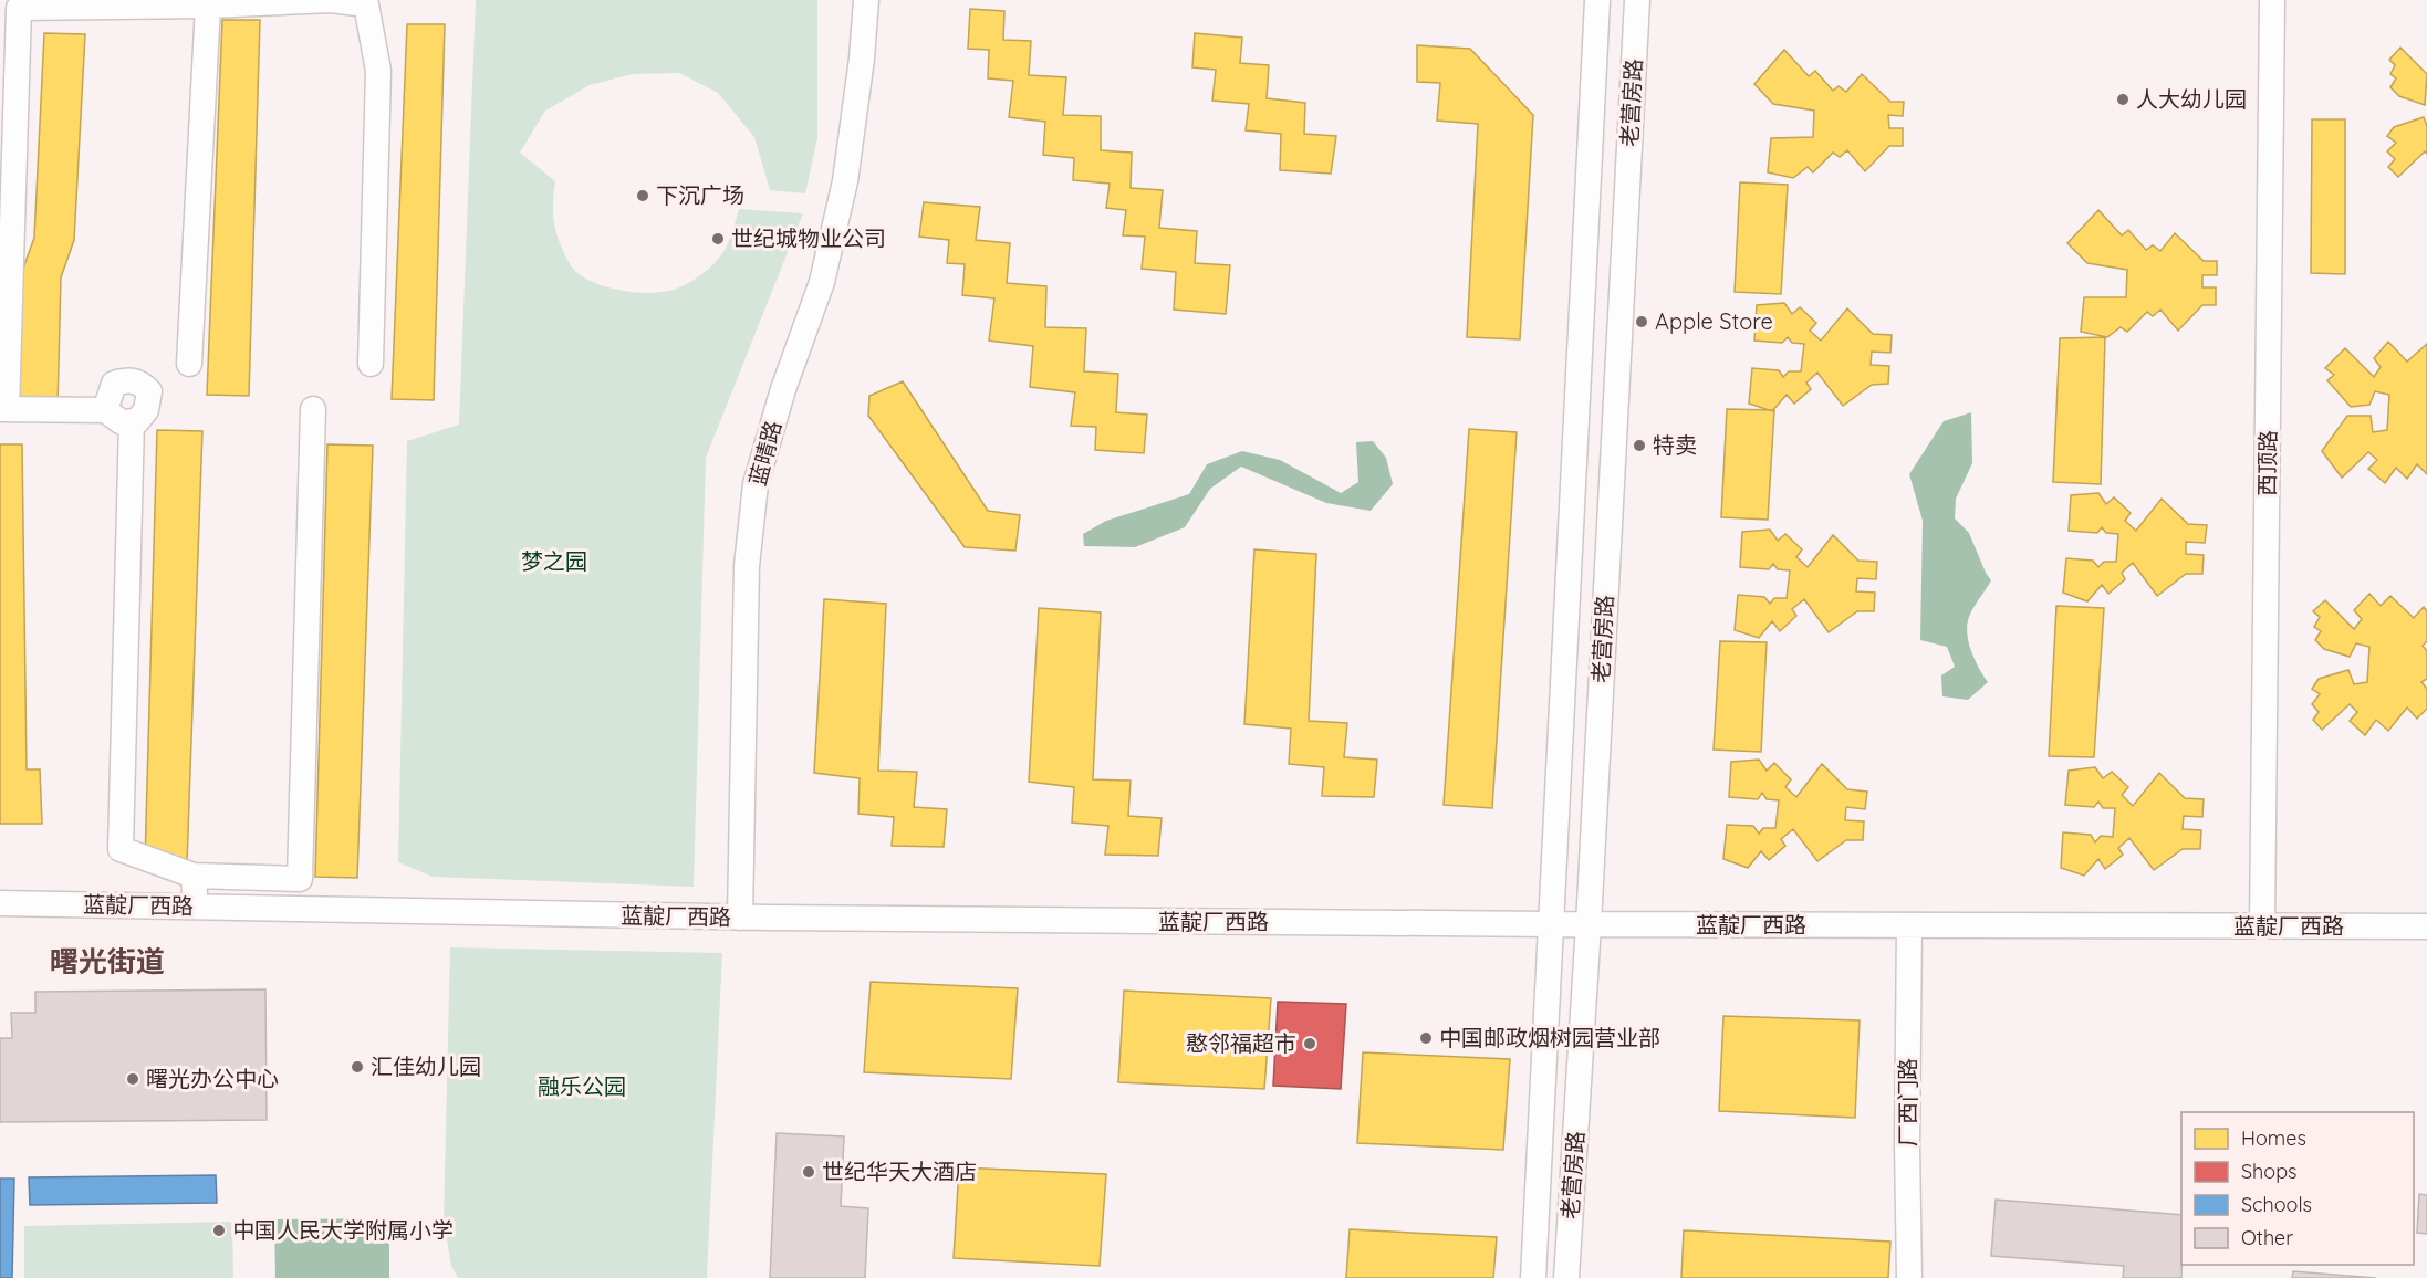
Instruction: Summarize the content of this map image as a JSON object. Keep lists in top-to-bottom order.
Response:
{
  "streets": {
    "street": [
      "老营房路",
      "蓝晴路",
      "西顶路",
      "蓝靛厂西路",
      "厂西门路"
    ]
  },
  "crossings": [
    ["老营房路", "蓝靛厂西路"],
    ["蓝晴路", "蓝靛厂西路"],
    ["西顶路", "蓝靛厂西路"],
    ["蓝靛厂西路", "厂西门路"]
  ],
  "districts": ["曙光街道"],
  "parks": ["梦之园", "融乐公园"],
  "places": [
    "人大幼儿园",
    "下沉广场",
    "世纪城物业公司",
    "Apple Store",
    "特卖",
    "中国邮政烟树园营业部",
    "憨邻福超市",
    "汇佳幼儿园",
    "曙光办公中心",
    "世纪华天大酒店",
    "中国人民大学附属小学"
  ],
  "legend": [
    "Homes",
    "Shops",
    "Schools",
    "Other"
  ]
}
